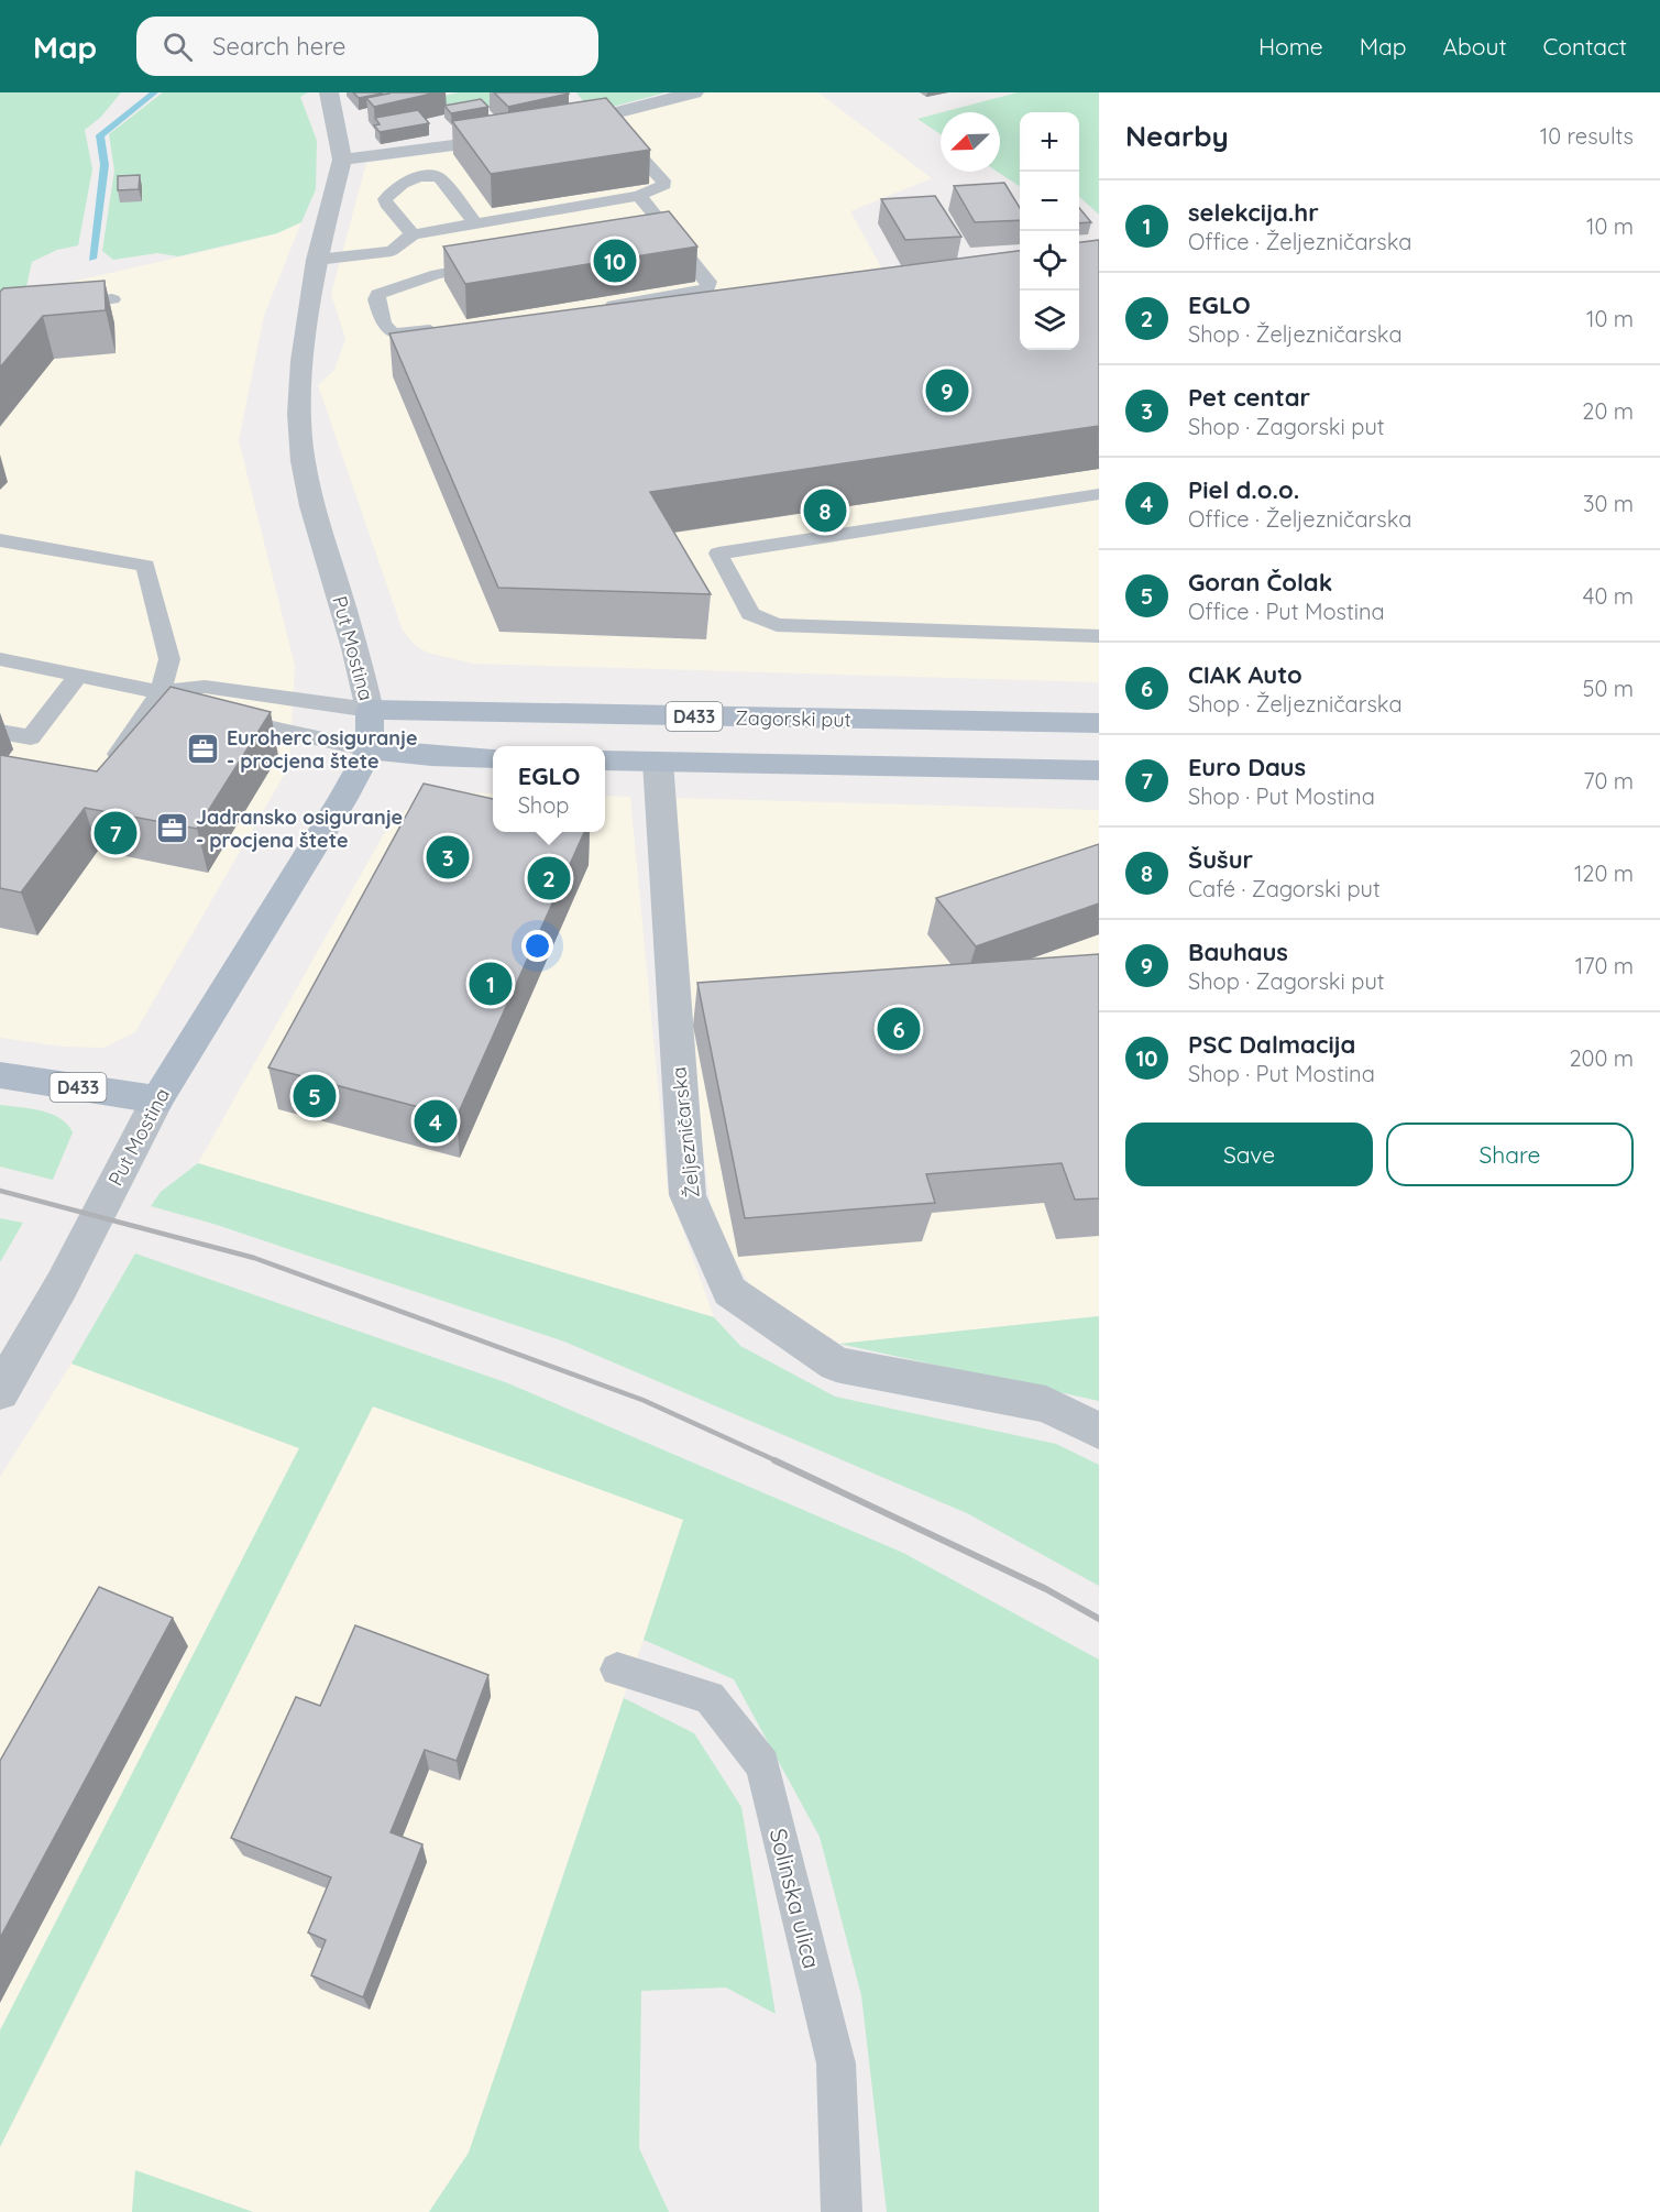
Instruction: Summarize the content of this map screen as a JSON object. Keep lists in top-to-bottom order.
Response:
{
  "streets": {
    "main road": ["Put Mostina", "D433", "Zagorski put"],
    "street": ["Željezničarska"],
    "lane": ["Solinska ulica"]
  },
  "crossings": [
    ["Put Mostina", "D433"],
    ["Put Mostina", "Zagorski put"]
  ],
  "places": {
    "office": ["Euroherc osiguranje - procjena štete", "Jadransko osiguranje - procjena štete"]
  },
  "north": "bottom left",
  "page": {
    "header": "Map",
    "search": "Search here",
    "nav": [
      "Home",
      "Map",
      "About",
      "Contact"
    ],
    "heading": ["Nearby", "10 results"],
    "map_buttons": ["+", "−"],
    "list": [
      {
        "mark": "1",
        "name": "selekcija.hr",
        "note": "Office · Željezničarska",
        "value": "10 m"
      },
      {
        "mark": "2",
        "name": "EGLO",
        "note": "Shop · Željezničarska",
        "value": "10 m"
      },
      {
        "mark": "3",
        "name": "Pet centar",
        "note": "Shop · Zagorski put",
        "value": "20 m"
      },
      {
        "mark": "4",
        "name": "Piel d.o.o.",
        "note": "Office · Željezničarska",
        "value": "30 m"
      },
      {
        "mark": "5",
        "name": "Goran Čolak",
        "note": "Office · Put Mostina",
        "value": "40 m"
      },
      {
        "mark": "6",
        "name": "CIAK Auto",
        "note": "Shop · Željezničarska",
        "value": "50 m"
      },
      {
        "mark": "7",
        "name": "Euro Daus",
        "note": "Shop · Put Mostina",
        "value": "70 m"
      },
      {
        "mark": "8",
        "name": "Šušur",
        "note": "Café · Zagorski put",
        "value": "120 m"
      },
      {
        "mark": "9",
        "name": "Bauhaus",
        "note": "Shop · Zagorski put",
        "value": "170 m"
      },
      {
        "mark": "10",
        "name": "PSC Dalmacija",
        "note": "Shop · Put Mostina",
        "value": "200 m"
      }
    ],
    "pins": [
      "10",
      "9",
      "8",
      "7",
      "3",
      "2",
      "1",
      "6",
      "5",
      "4"
    ],
    "popup": ["EGLO", "Shop"],
    "buttons": ["Save", "Share"]
  }
}
